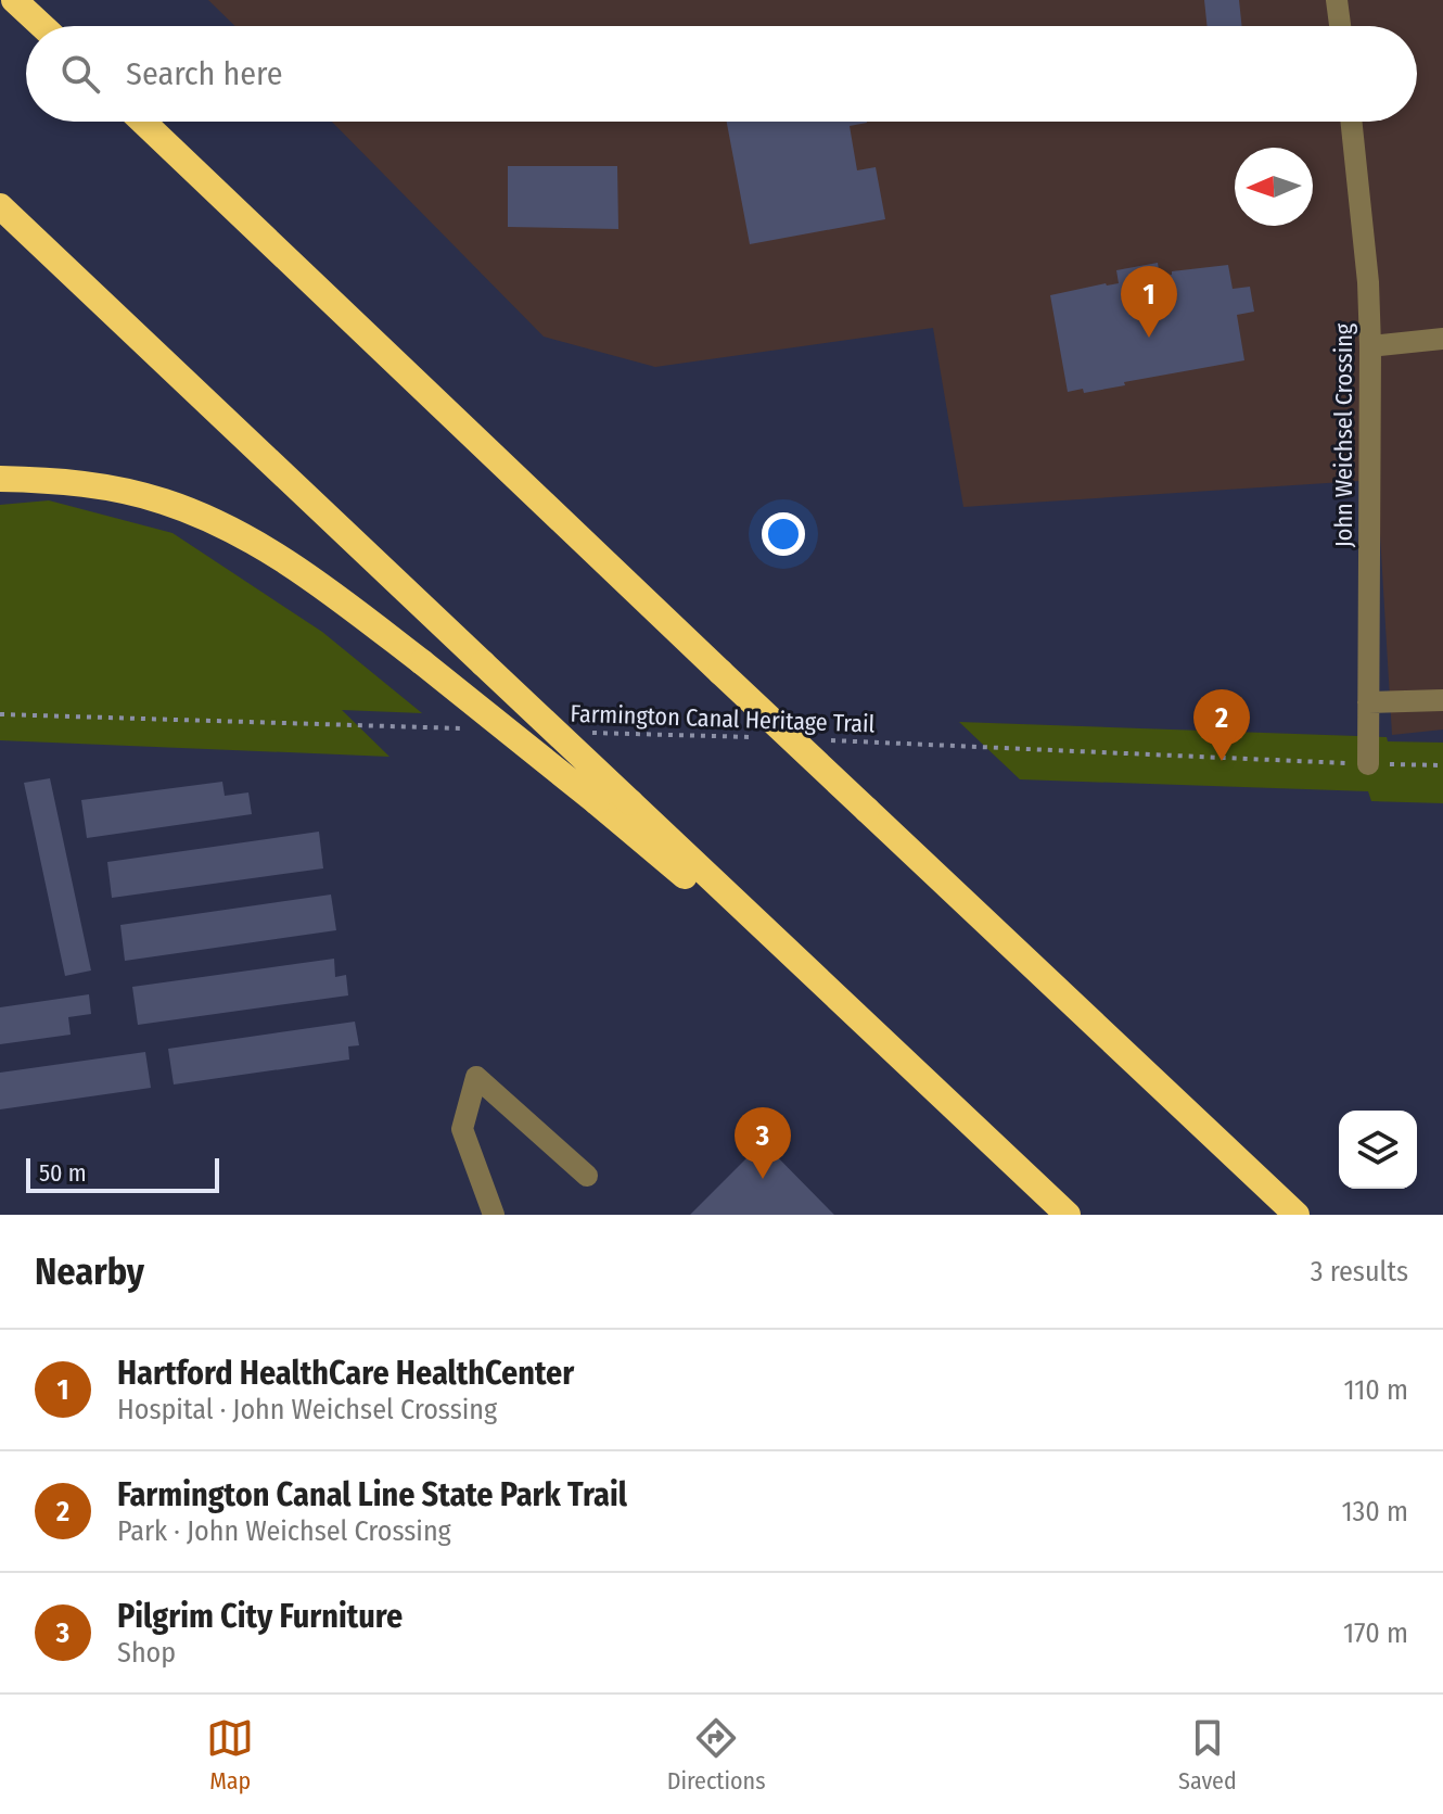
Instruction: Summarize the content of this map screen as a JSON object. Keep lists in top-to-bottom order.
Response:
{
  "streets": {
    "street": ["John Weichsel Crossing"],
    "path": ["Farmington Canal Heritage Trail"]
  },
  "crossings": [
    ["John Weichsel Crossing", "Farmington Canal Heritage Trail"]
  ],
  "scale_bar": "50 m",
  "north": "left",
  "page": {
    "search": "Search here",
    "pins": ["1", "2", "3"],
    "scale": "50 m",
    "heading": ["Nearby", "3 results"],
    "list": [
      {
        "mark": "1",
        "name": "Hartford HealthCare HealthCenter",
        "note": "Hospital · John Weichsel Crossing",
        "value": "110 m"
      },
      {
        "mark": "2",
        "name": "Farmington Canal Line State Park Trail",
        "note": "Park · John Weichsel Crossing",
        "value": "130 m"
      },
      {
        "mark": "3",
        "name": "Pilgrim City Furniture",
        "note": "Shop",
        "value": "170 m"
      }
    ],
    "nav": ["Map", "Directions", "Saved"]
  }
}
